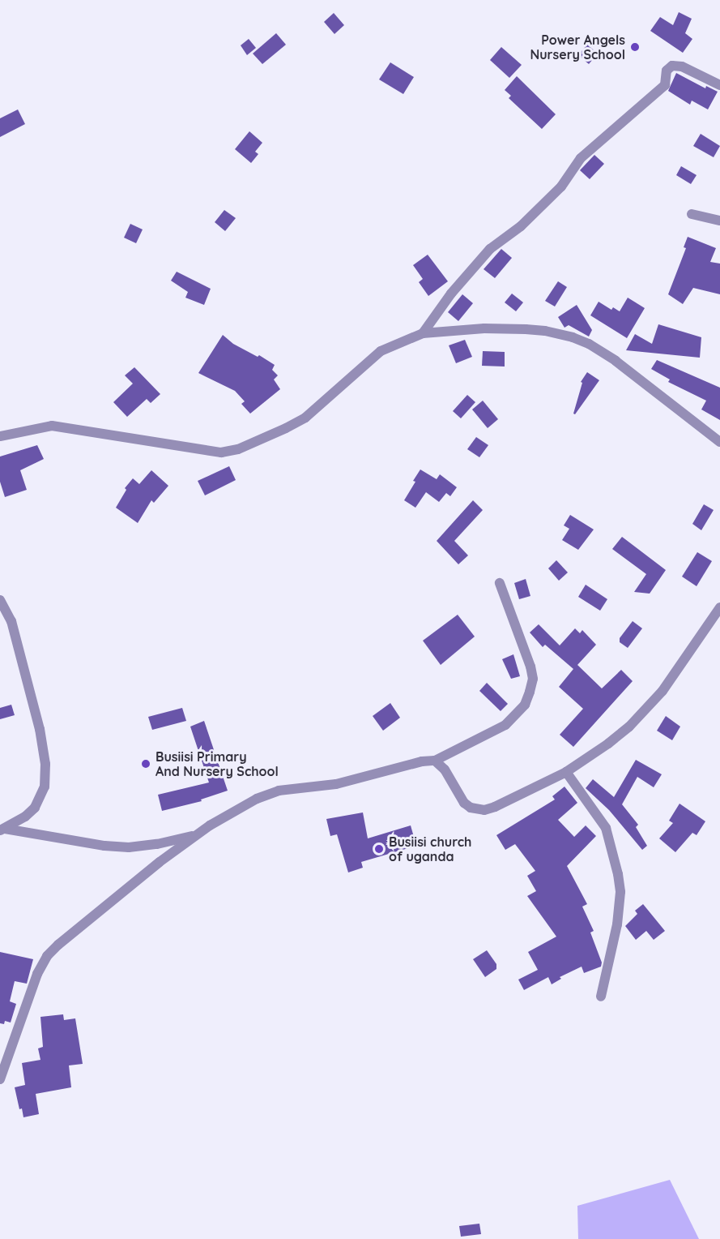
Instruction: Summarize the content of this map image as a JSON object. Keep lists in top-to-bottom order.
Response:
{
  "places": ["Power Angels Nursery School", "Busiisi Primary And Nursery School", "Busiisi church of uganda"]
}
